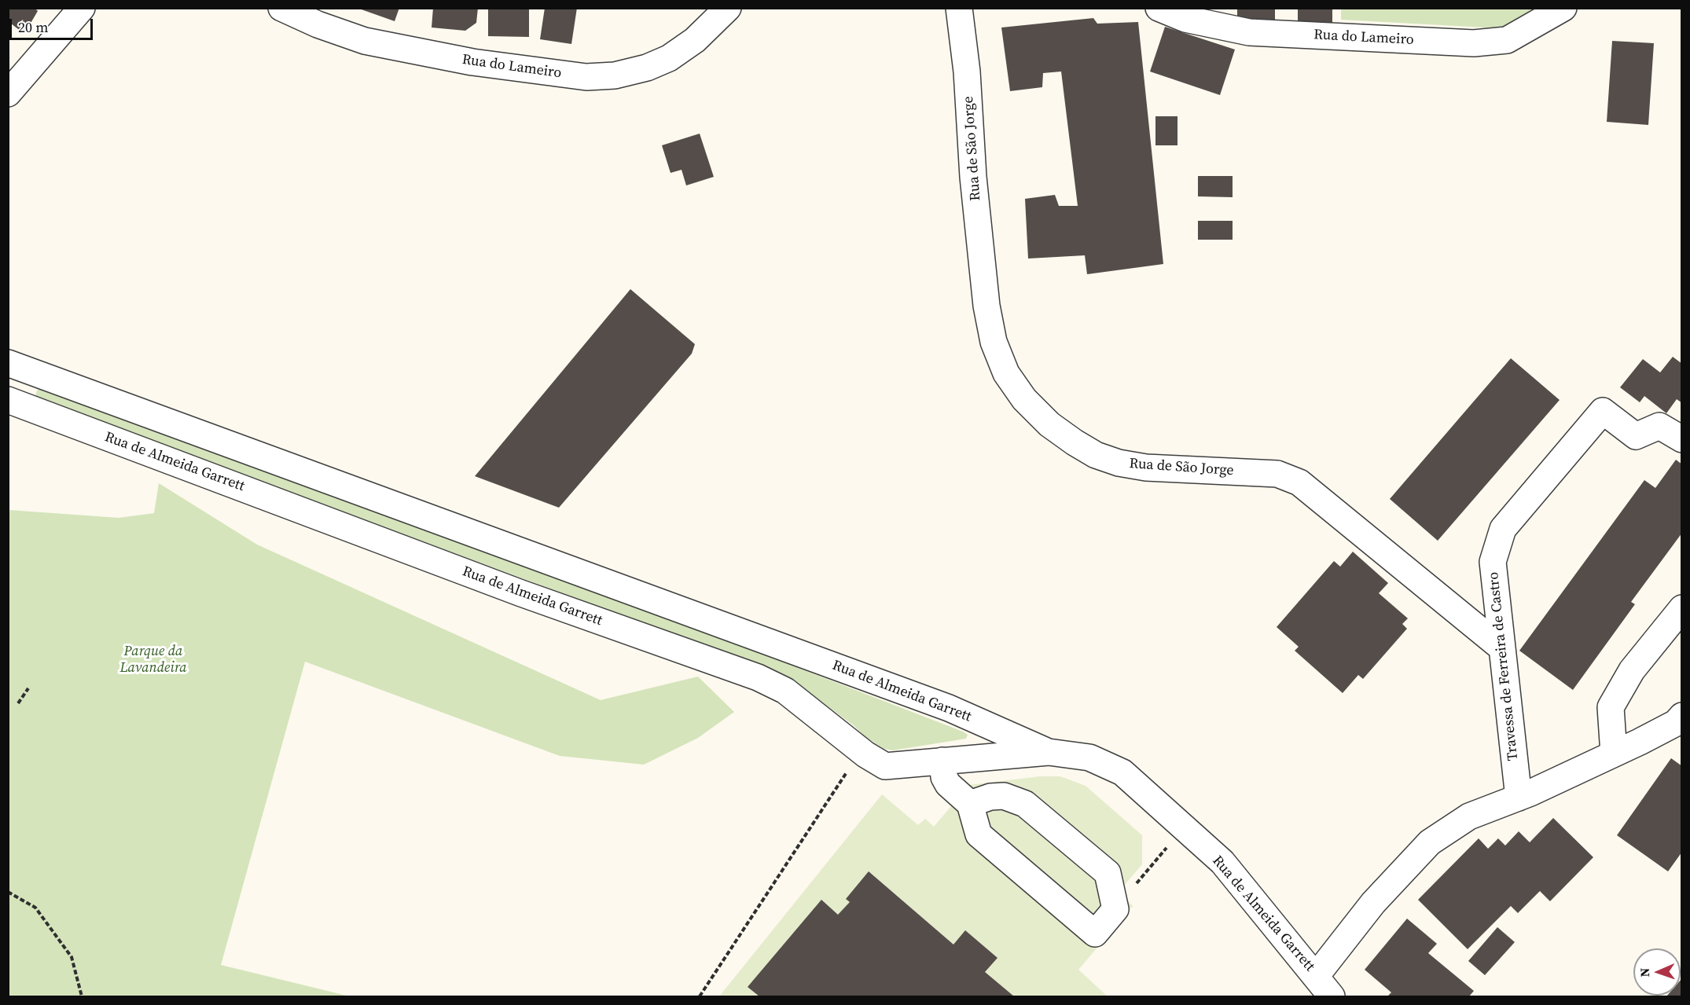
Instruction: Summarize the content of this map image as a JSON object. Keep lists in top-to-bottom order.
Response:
{
  "streets": {
    "street": [
      "Rua do Lameiro",
      "Rua de São Jorge",
      "Rua de Almeida Garrett",
      "Travessa de Ferreira de Castro"
    ]
  },
  "crossings": [
    ["Rua de São Jorge", "Travessa de Ferreira de Castro"]
  ],
  "parks": ["Parque da Lavandeira"],
  "scale_bar": "20 m",
  "north": "left"
}
